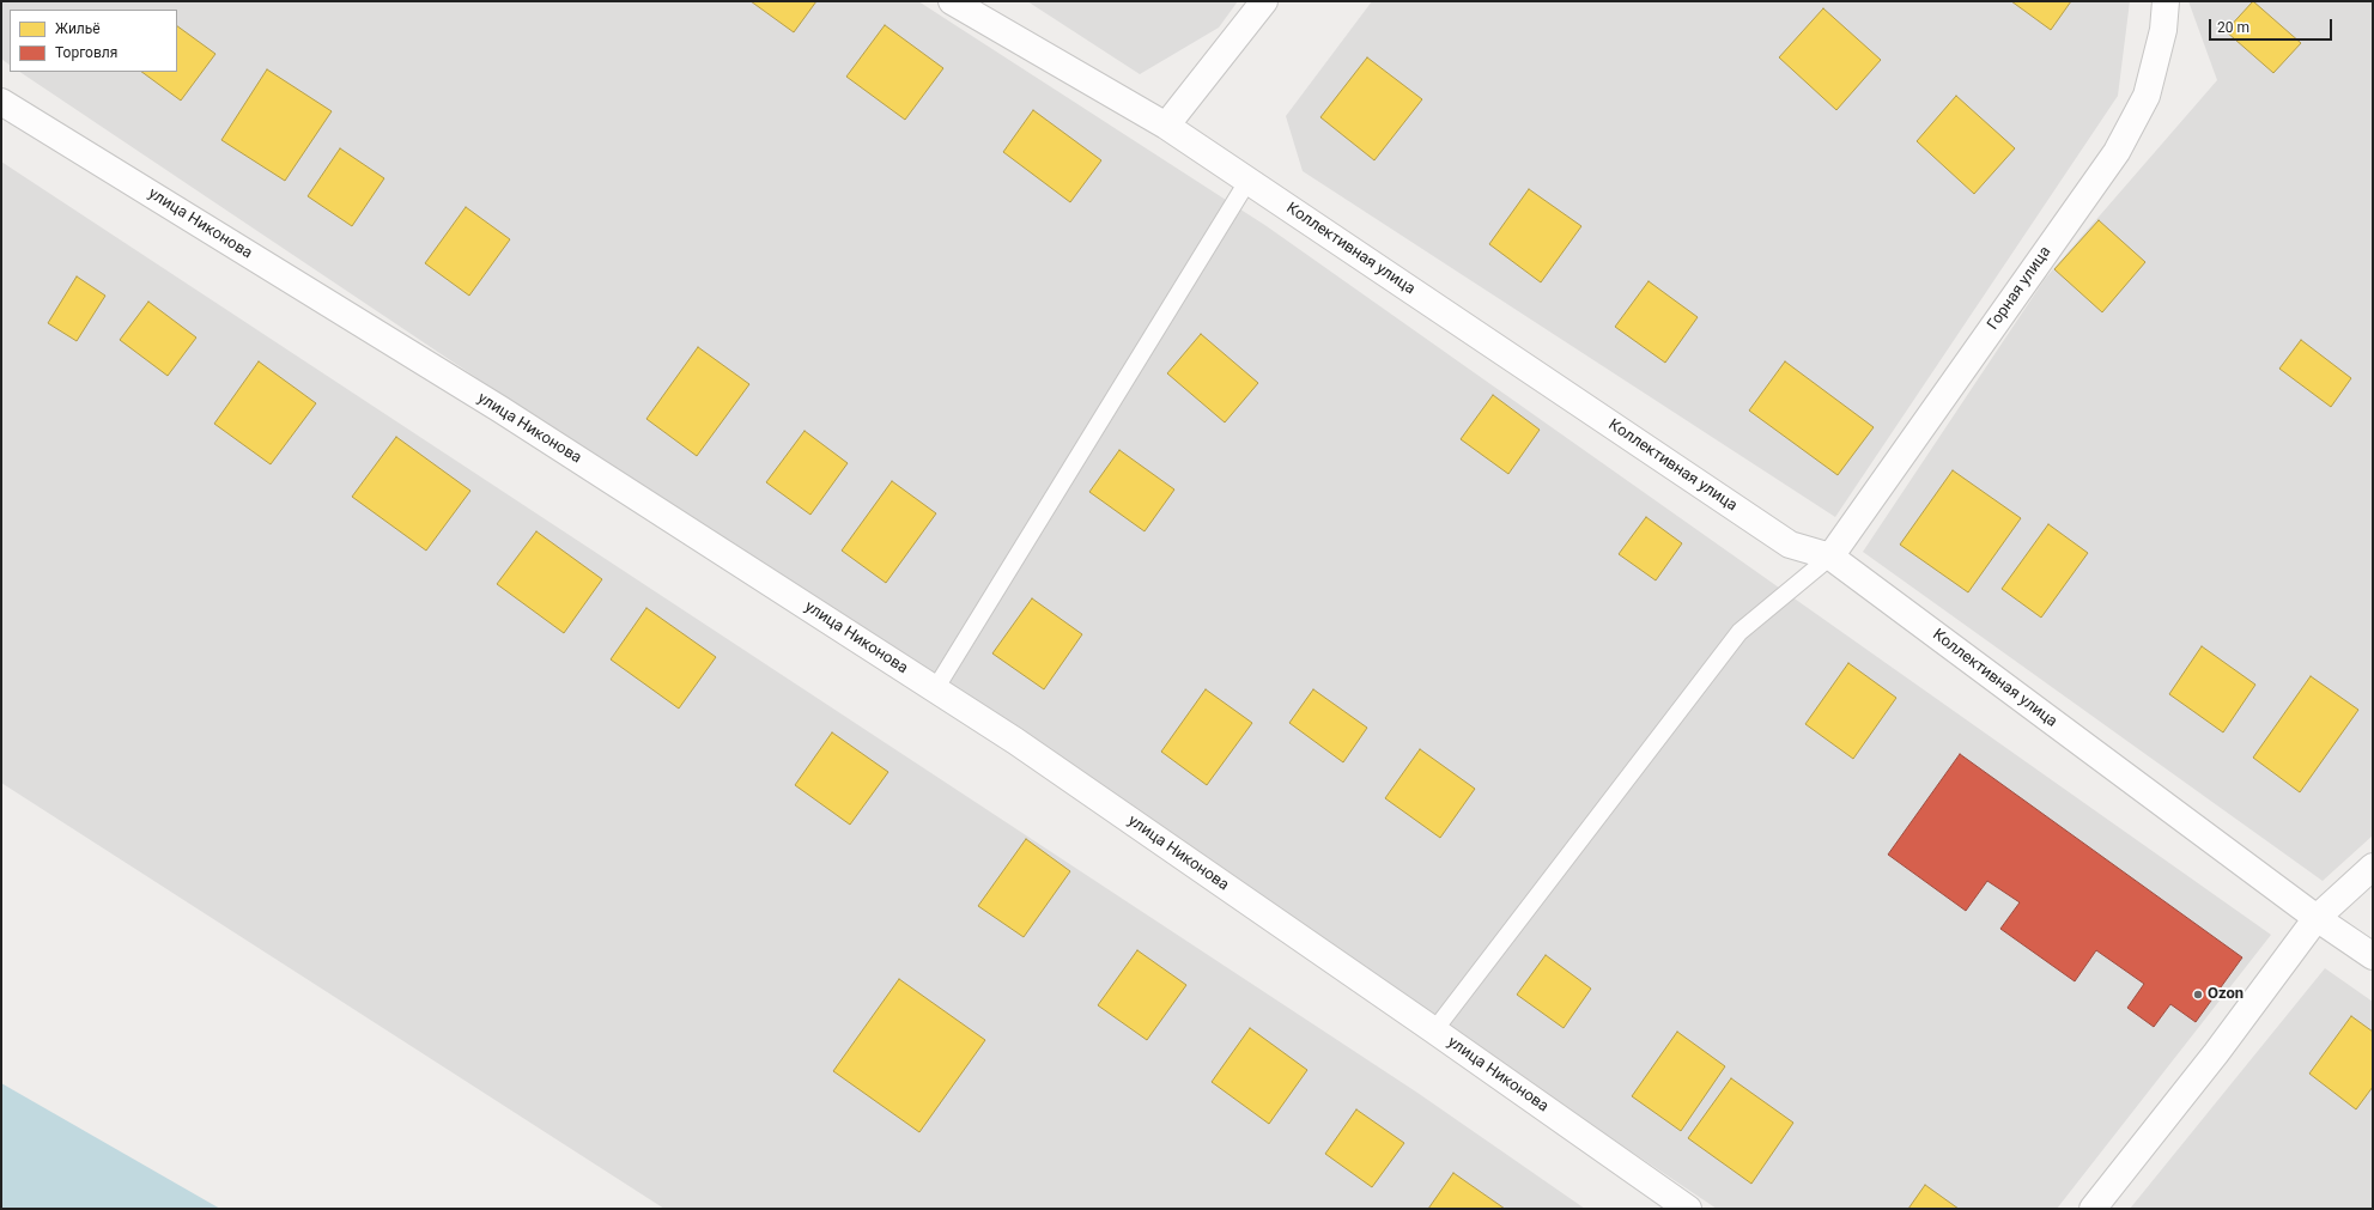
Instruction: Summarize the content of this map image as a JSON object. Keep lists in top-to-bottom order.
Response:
{
  "streets": {
    "street": ["улица Никонова", "Коллективная улица", "Горная улица"]
  },
  "crossings": [
    ["Коллективная улица", "Горная улица"]
  ],
  "places": ["Ozon"],
  "legend": ["Жильё", "Торговля"],
  "scale_bar": "20 m"
}
